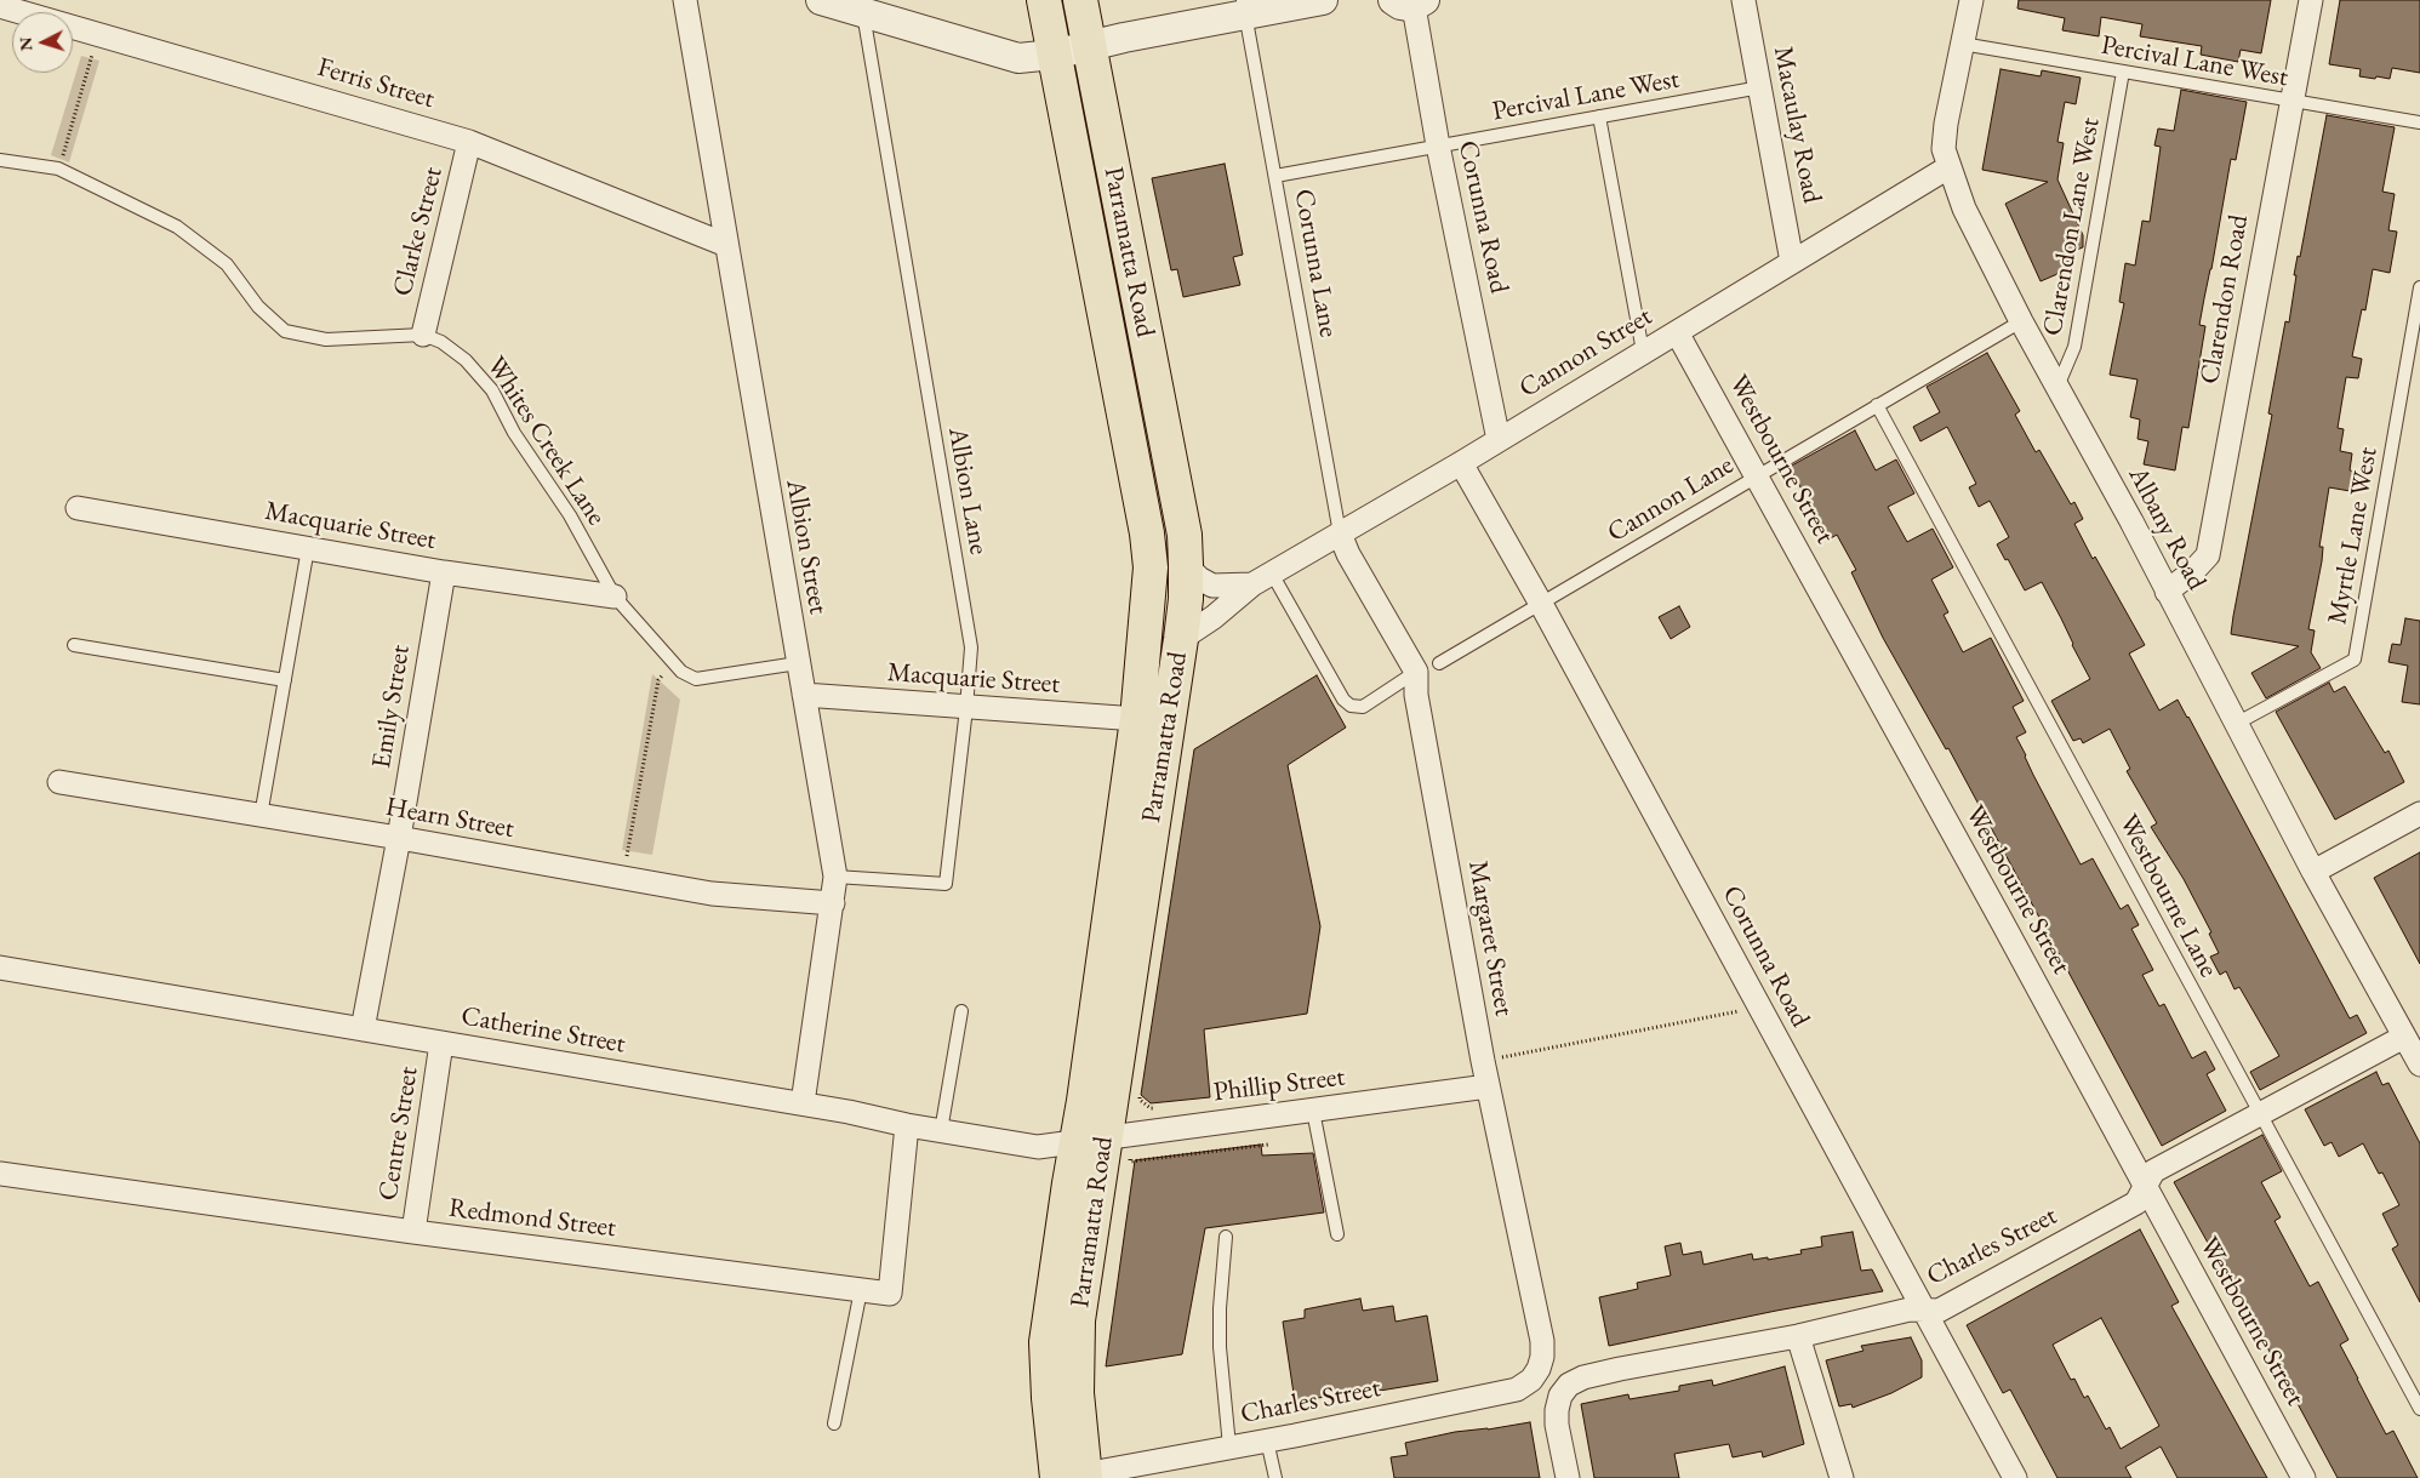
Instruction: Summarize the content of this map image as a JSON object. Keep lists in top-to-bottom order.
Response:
{
  "streets": {
    "highway": ["Parramatta Road"],
    "street": [
      "Ferris Street",
      "Macaulay Road",
      "Corunna Road",
      "Clarke Street",
      "Clarendon Road",
      "Cannon Street",
      "Westbourne Street",
      "Macquarie Street",
      "Albany Road",
      "Albion Street",
      "Emily Street",
      "Hearn Street",
      "Margaret Street",
      "Catherine Street",
      "Phillip Street",
      "Centre Street",
      "Redmond Street",
      "Charles Street"
    ],
    "lane": [
      "Percival Lane West",
      "Clarendon Lane West",
      "Corunna Lane",
      "Whites Creek Lane",
      "Albion Lane",
      "Cannon Lane",
      "Myrtle Lane West",
      "Westbourne Lane"
    ]
  },
  "crossings": [
    ["Percival Lane West", "Macaulay Road"],
    ["Percival Lane West", "Corunna Road"],
    ["Percival Lane West", "Clarendon Lane West"],
    ["Percival Lane West", "Corunna Lane"],
    ["Percival Lane West", "Clarendon Road"],
    ["Percival Lane West", "Albany Road"],
    ["Ferris Street", "Clarke Street"],
    ["Ferris Street", "Albion Street"],
    ["Macaulay Road", "Cannon Street"],
    ["Corunna Road", "Cannon Street"],
    ["Corunna Road", "Cannon Lane"],
    ["Corunna Road", "Charles Street"],
    ["Clarendon Lane West", "Albany Road"],
    ["Clarke Street", "Whites Creek Lane"],
    ["Parramatta Road", "Cannon Street"],
    ["Parramatta Road", "Macquarie Street"],
    ["Parramatta Road", "Catherine Street"],
    ["Parramatta Road", "Phillip Street"],
    ["Parramatta Road", "Charles Street"],
    ["Corunna Lane", "Cannon Street"],
    ["Corunna Lane", "Margaret Street"],
    ["Clarendon Road", "Albany Road"],
    ["Cannon Street", "Westbourne Street"],
    ["Cannon Street", "Albany Road"],
    ["Cannon Street", "Margaret Street"],
    ["Whites Creek Lane", "Macquarie Street"],
    ["Whites Creek Lane", "Albion Street"],
    ["Westbourne Street", "Cannon Lane"],
    ["Westbourne Street", "Charles Street"],
    ["Albion Lane", "Macquarie Street"],
    ["Albion Lane", "Albion Street"],
    ["Cannon Lane", "Albany Road"],
    ["Cannon Lane", "Westbourne Lane"],
    ["Macquarie Street", "Albion Street"],
    ["Macquarie Street", "Emily Street"],
    ["Albany Road", "Myrtle Lane West"],
    ["Albany Road", "Charles Street"],
    ["Albion Street", "Hearn Street"],
    ["Albion Street", "Catherine Street"],
    ["Emily Street", "Hearn Street"],
    ["Emily Street", "Catherine Street"],
    ["Westbourne Lane", "Charles Street"],
    ["Margaret Street", "Phillip Street"],
    ["Margaret Street", "Charles Street"],
    ["Catherine Street", "Phillip Street"],
    ["Catherine Street", "Centre Street"],
    ["Catherine Street", "Redmond Street"],
    ["Centre Street", "Redmond Street"]
  ],
  "north": "left"
}
